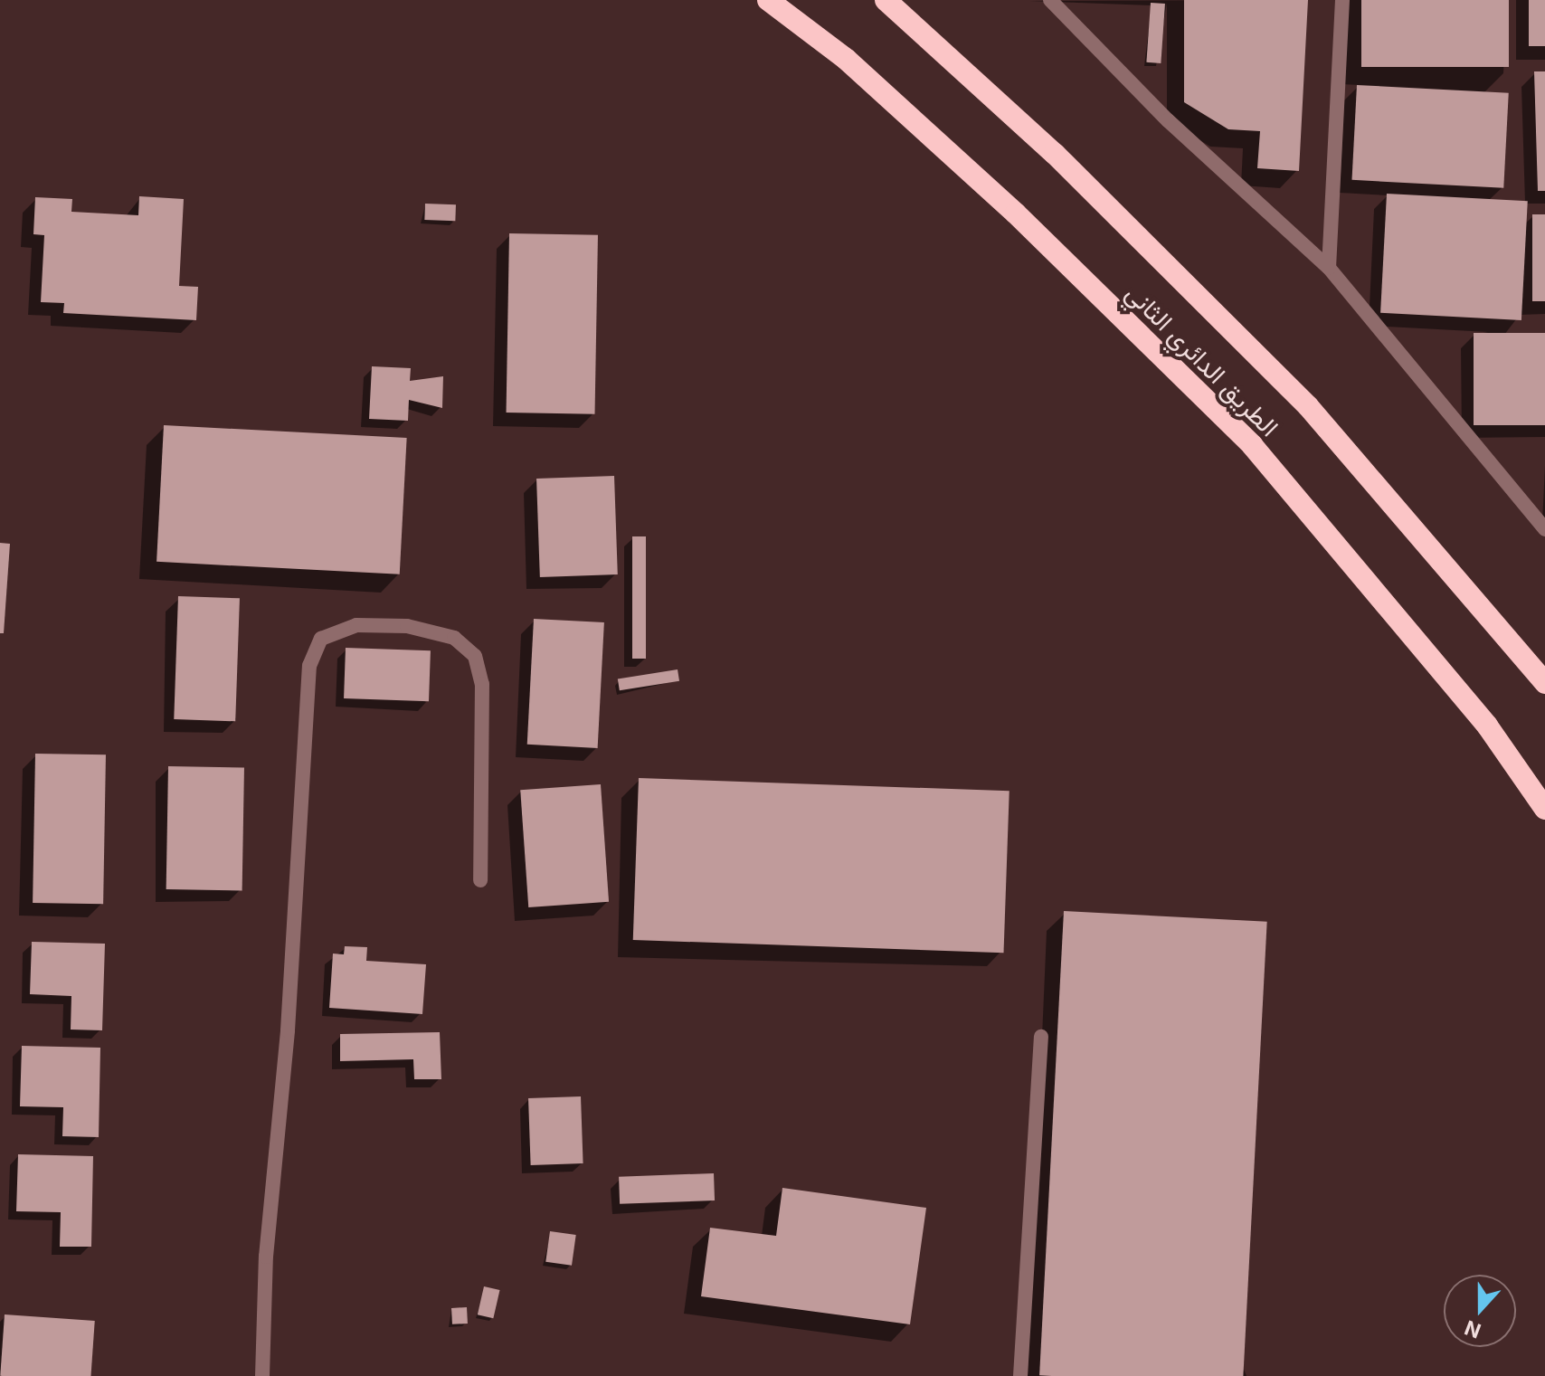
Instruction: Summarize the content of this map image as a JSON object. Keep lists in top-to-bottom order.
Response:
{
  "streets": {
    "highway": ["الطريق الدائري الثاني"]
  },
  "north": "bottom"
}
